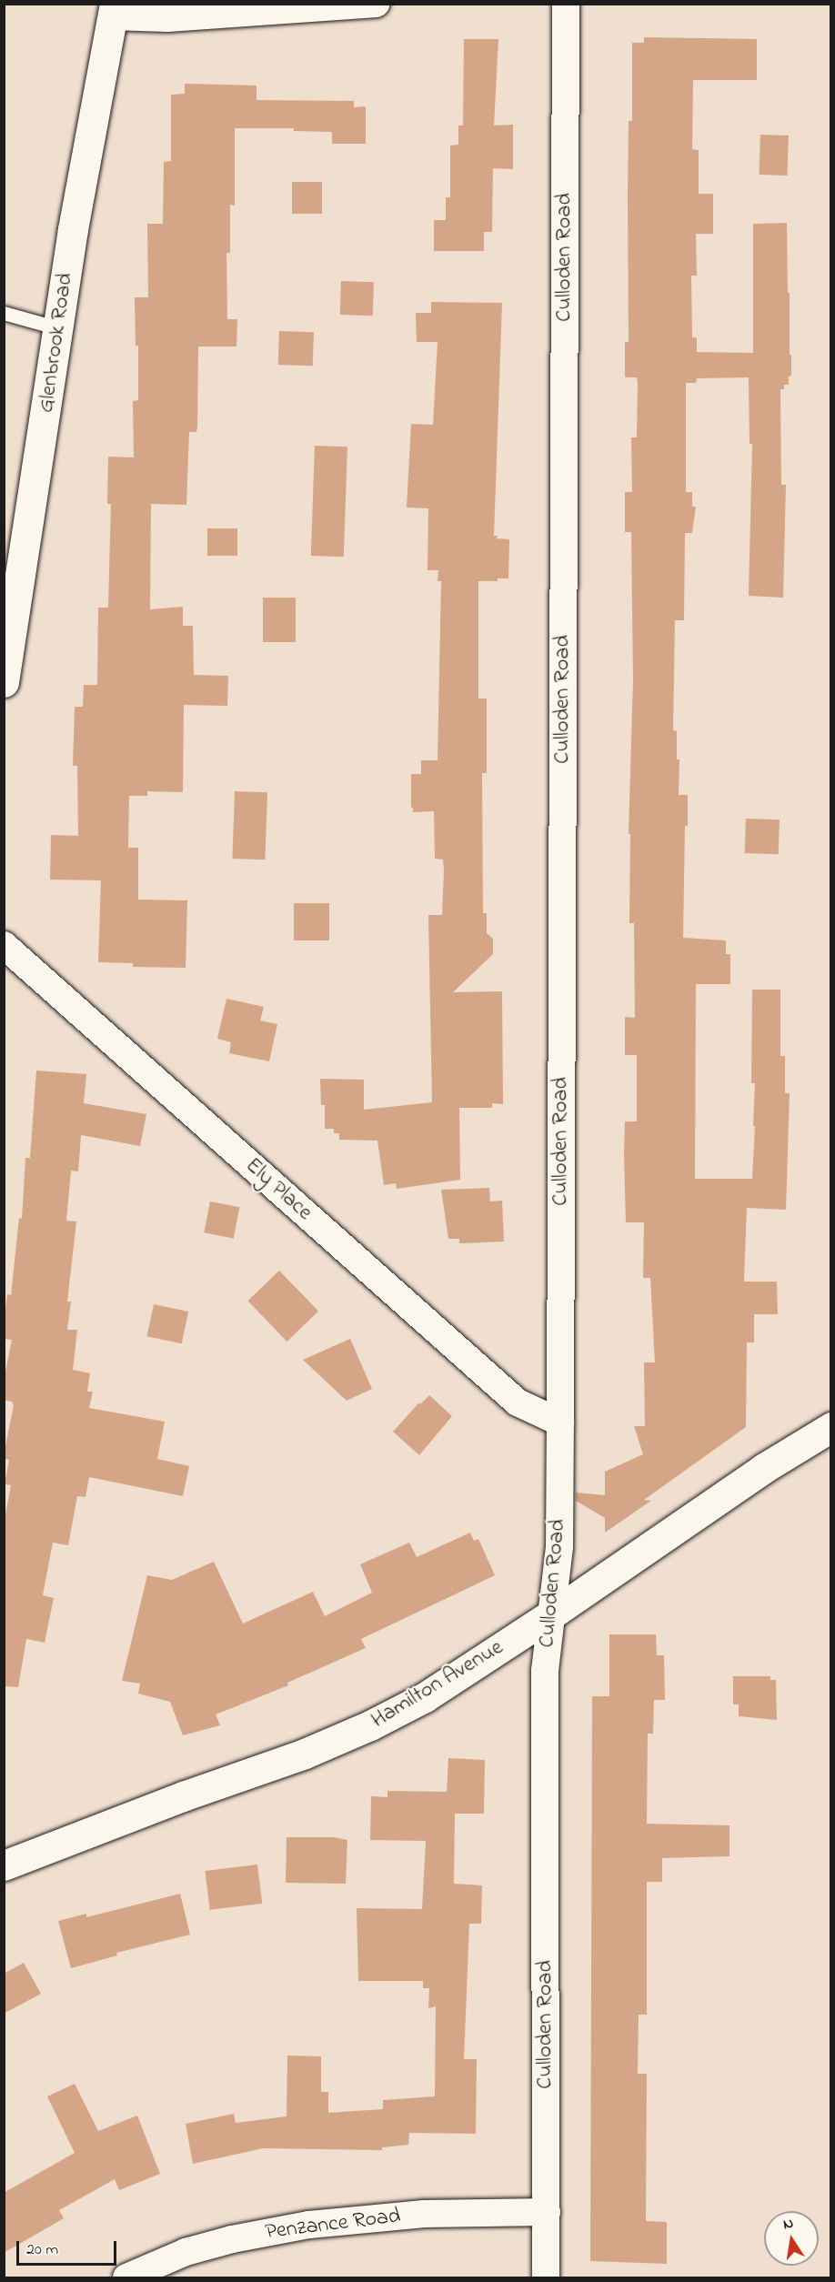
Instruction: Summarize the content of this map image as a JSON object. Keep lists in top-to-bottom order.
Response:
{
  "streets": {
    "street": [
      "Culloden Road",
      "Glenbrook Road",
      "Ely Place",
      "Hamilton Avenue",
      "Penzance Road"
    ]
  },
  "crossings": [
    ["Culloden Road", "Ely Place"],
    ["Culloden Road", "Hamilton Avenue"],
    ["Culloden Road", "Penzance Road"]
  ],
  "scale_bar": "20 m",
  "north": "top"
}
